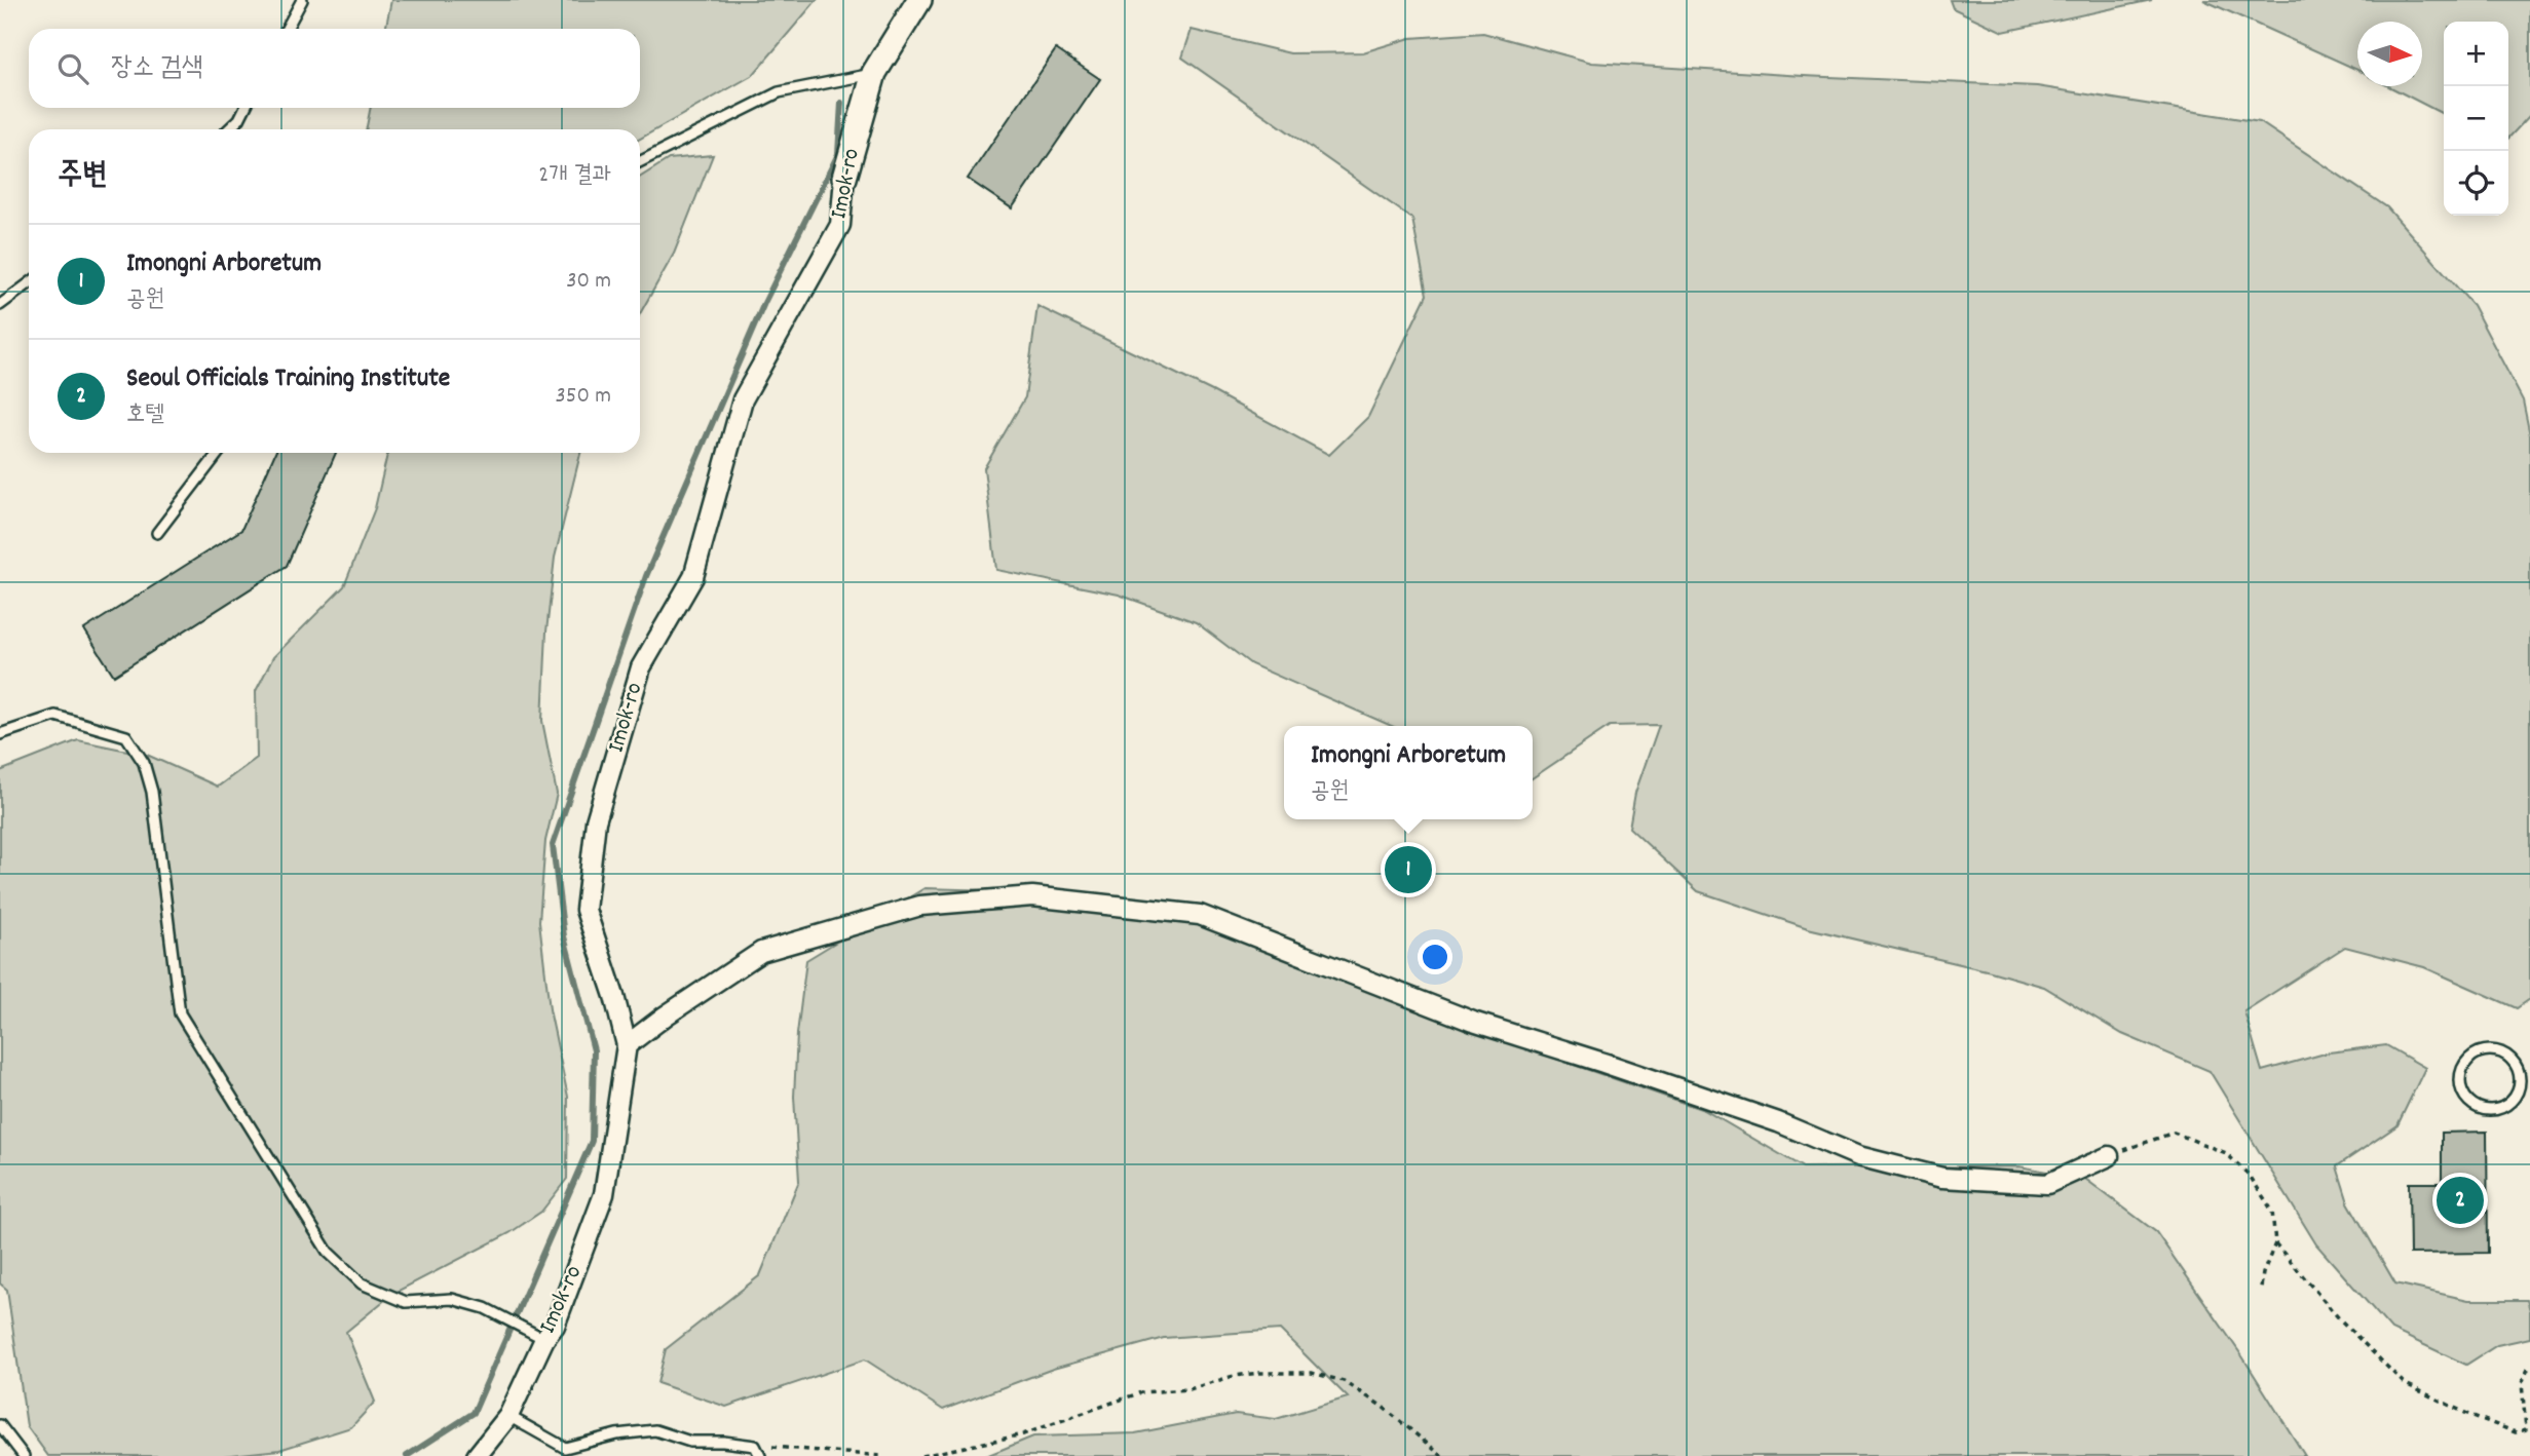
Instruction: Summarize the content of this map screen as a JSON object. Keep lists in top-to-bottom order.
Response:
{
  "streets": {
    "street": ["Imok-ro"]
  },
  "north": "right",
  "page": {
    "map_buttons": ["+", "−"],
    "search": "장소 검색",
    "heading": ["주변", "2개 결과"],
    "list": [
      {
        "mark": "1",
        "name": "Imongni Arboretum",
        "note": "공원",
        "value": "30 m"
      },
      {
        "mark": "2",
        "name": "Seoul Officials Training Institute",
        "note": "호텔",
        "value": "350 m"
      }
    ],
    "popup": ["Imongni Arboretum", "공원"],
    "pins": ["1", "2"]
  }
}
